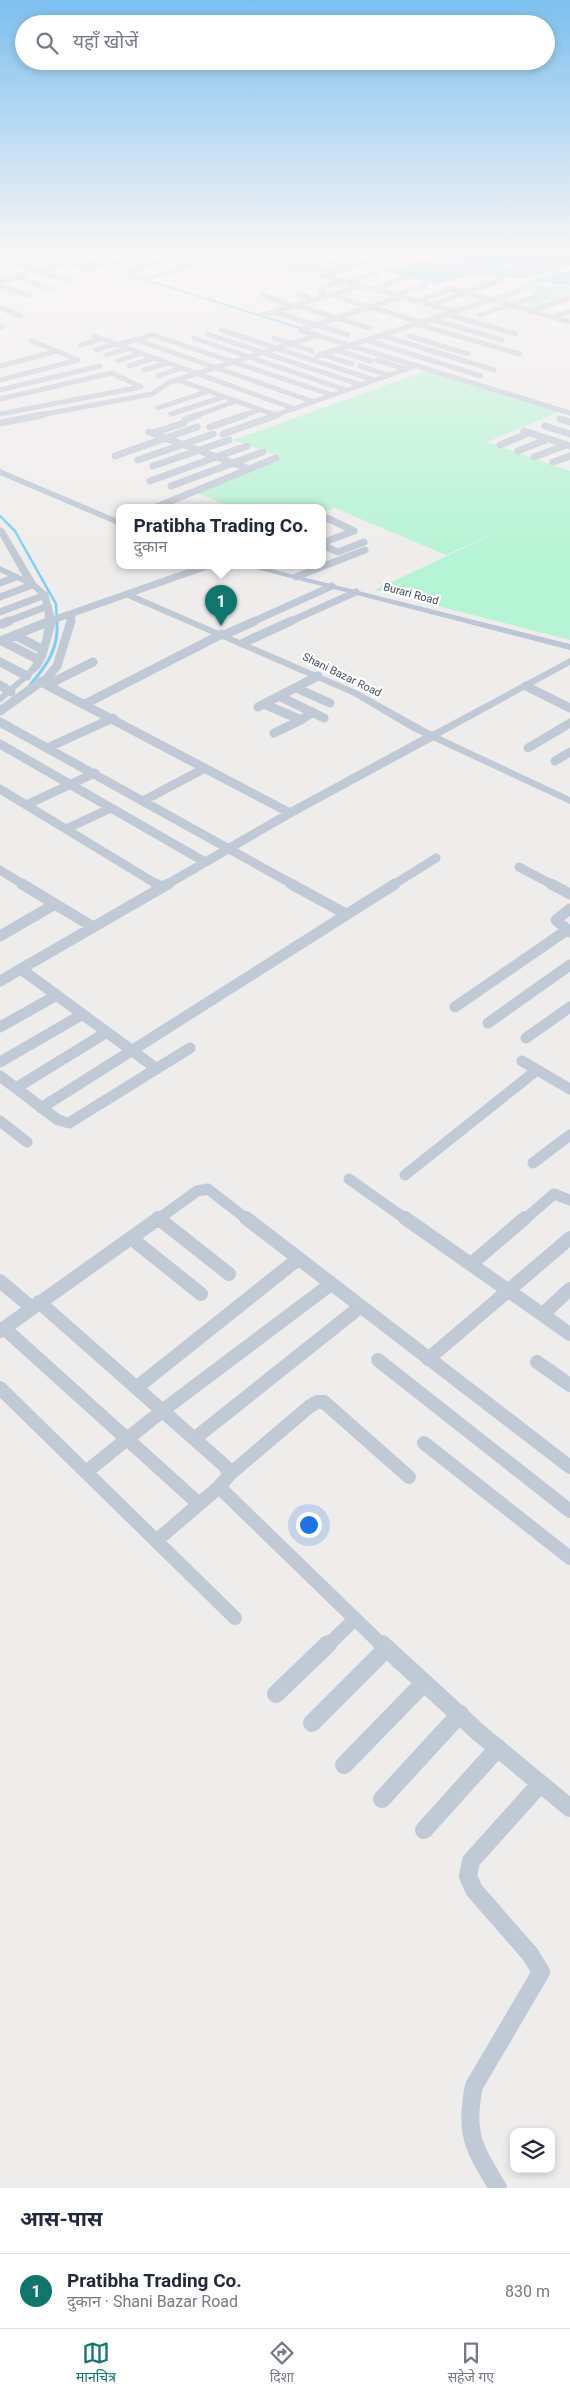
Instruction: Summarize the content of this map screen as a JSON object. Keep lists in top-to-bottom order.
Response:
{
  "streets": {
    "main road": ["Burari Road"],
    "street": ["Shani Bazar Road"]
  },
  "page": {
    "search": "यहाँ खोजें",
    "popup": ["Pratibha Trading Co.", "दुकान"],
    "pins": "1",
    "heading": "आस-पास",
    "list": [
      {
        "mark": "1",
        "name": "Pratibha Trading Co.",
        "note": "दुकान · Shani Bazar Road",
        "value": "830 m"
      }
    ],
    "nav": ["मानचित्र", "दिशा", "सहेजे गए"]
  }
}
